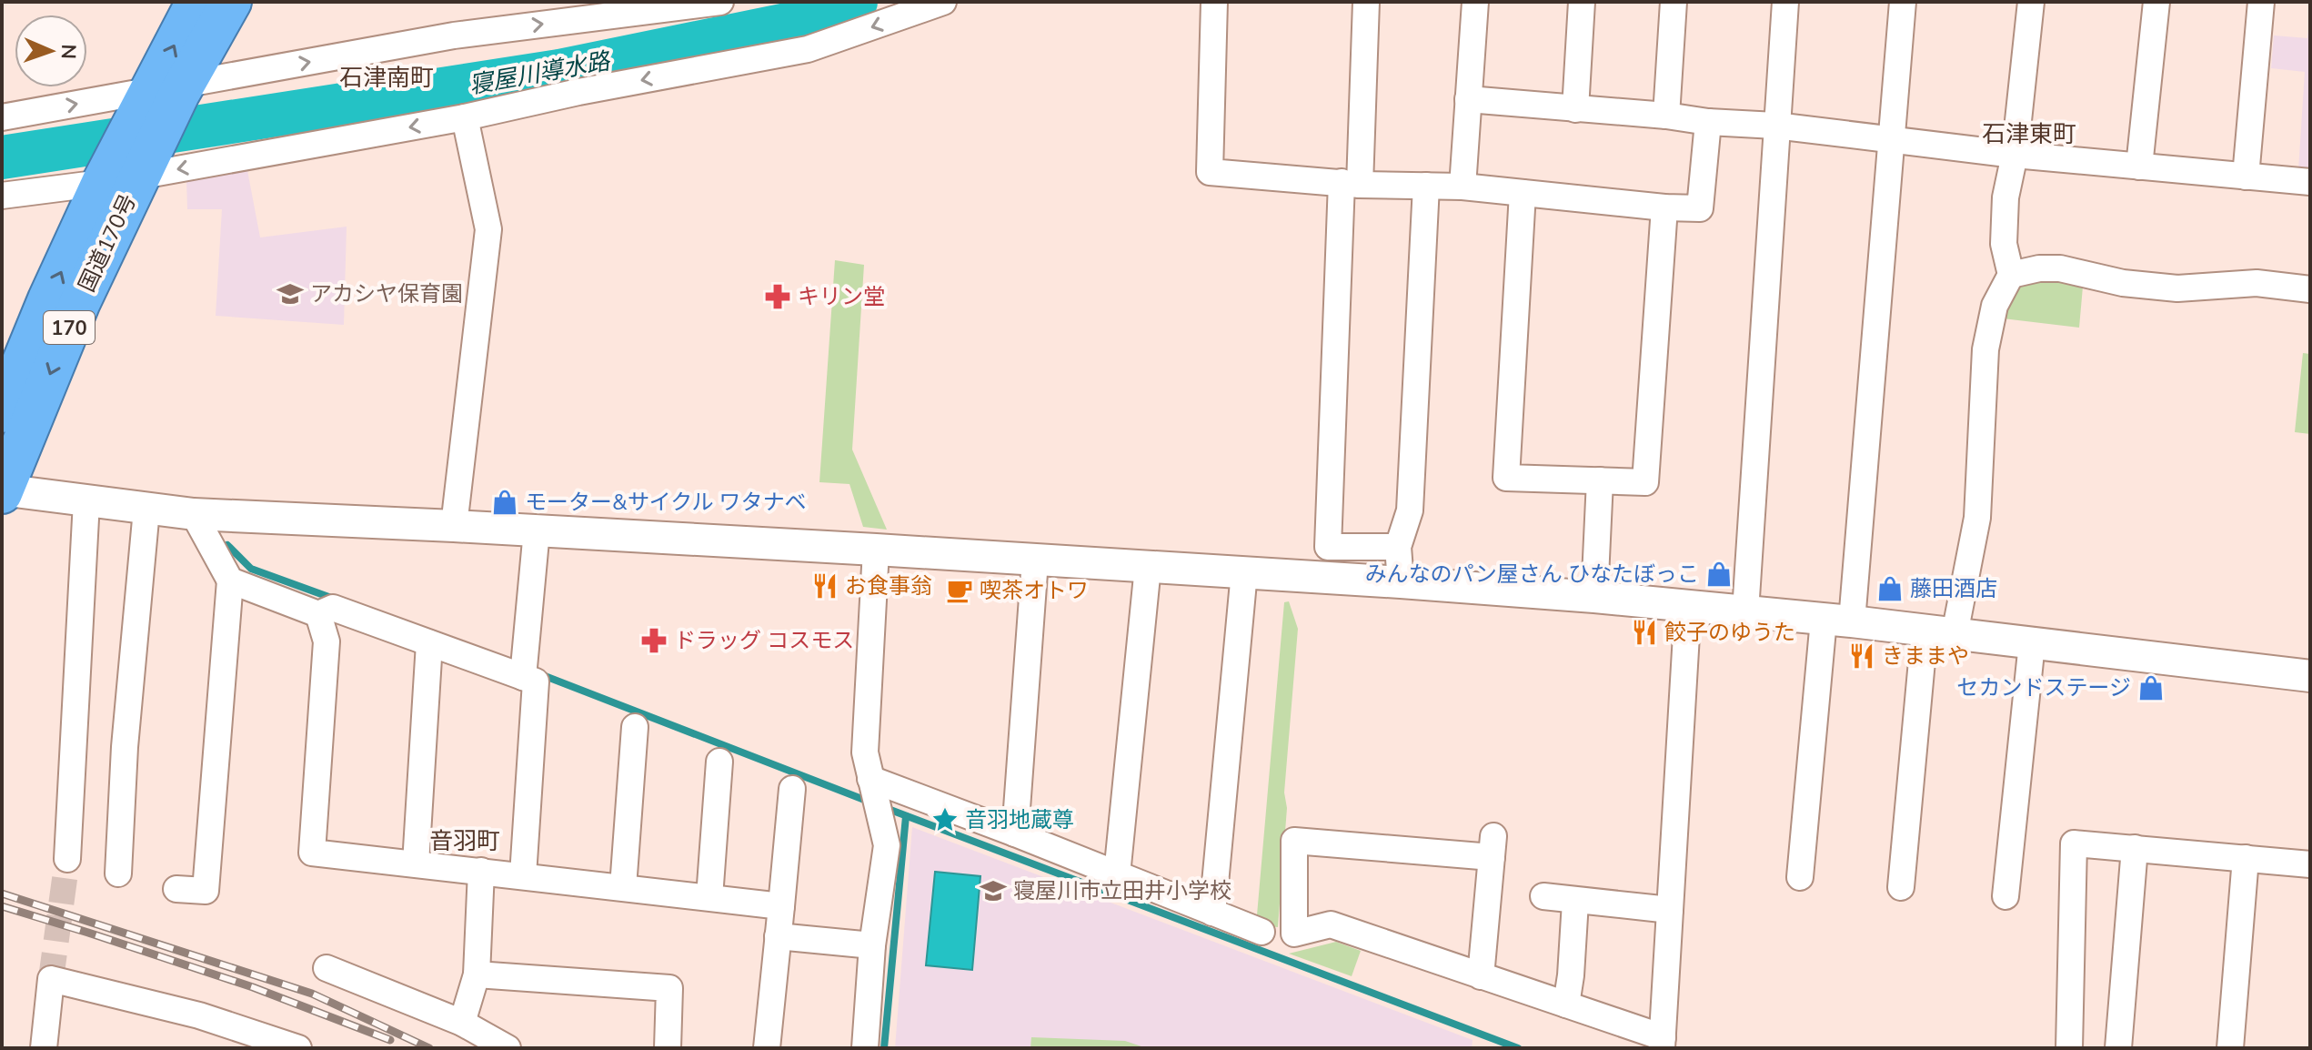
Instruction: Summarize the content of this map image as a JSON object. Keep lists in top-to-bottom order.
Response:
{
  "streets": {
    "highway": ["国道170号", "170"]
  },
  "districts": ["石津南町", "石津東町", "音羽町"],
  "water": ["寝屋川導水路"],
  "places": {
    "school or university": ["アカシヤ保育園", "寝屋川市立田井小学校"],
    "pharmacy": ["キリン堂", "ドラッグ コスモス"],
    "shop": [
      "モーター&サイクル ワタナベ",
      "みんなのパン屋さん ひなたぼっこ",
      "藤田酒店",
      "セカンドステージ"
    ],
    "restaurant": ["お食事翁", "餃子のゆうた", "きままや"],
    "cafe": ["喫茶オトワ"],
    "place": ["音羽地蔵尊"]
  },
  "north": "right"
}
